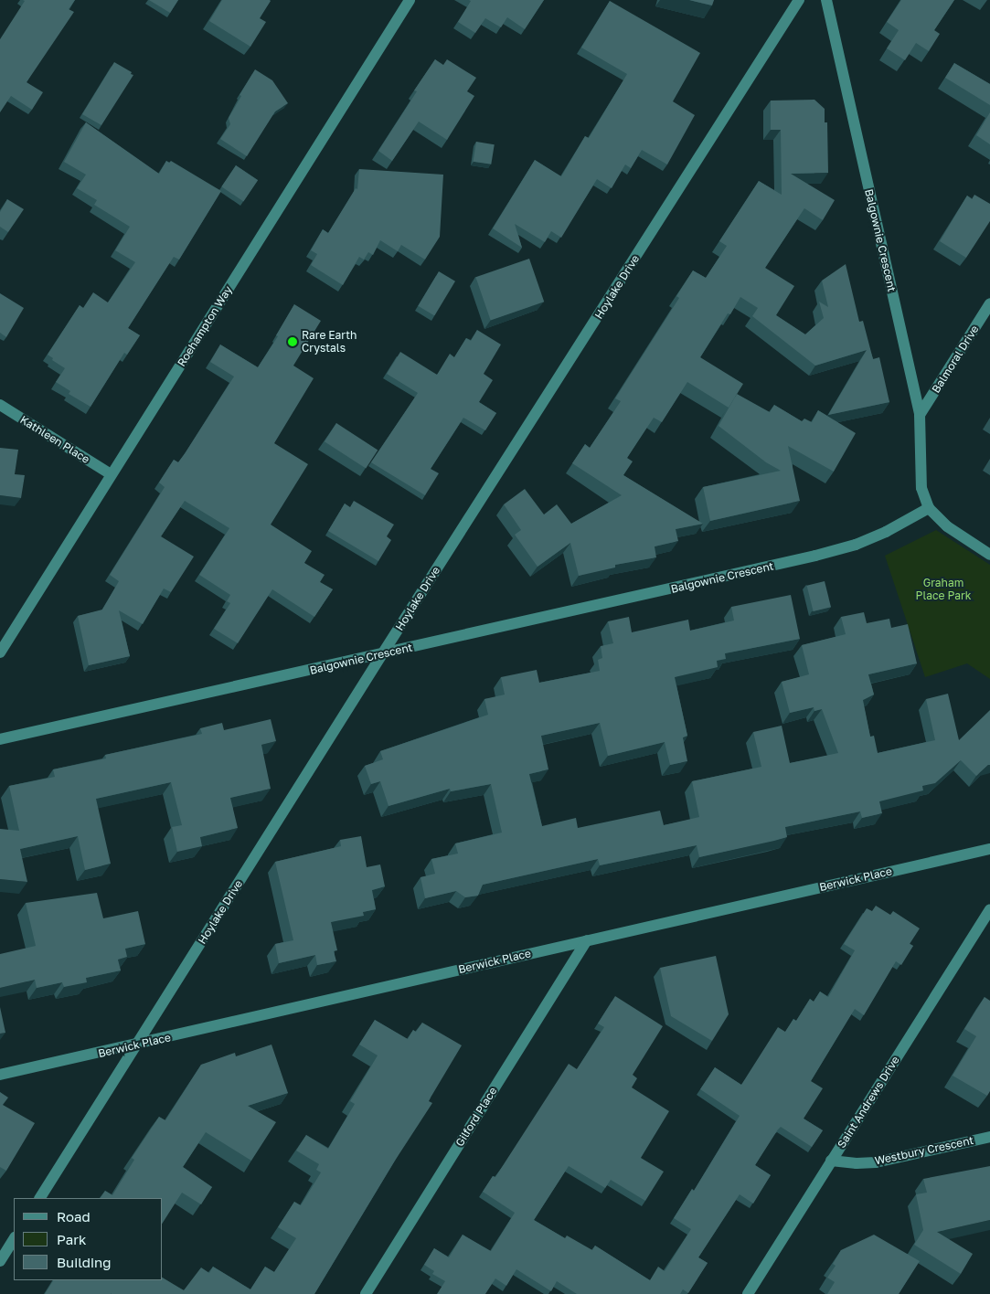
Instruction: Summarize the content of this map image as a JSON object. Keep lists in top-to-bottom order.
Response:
{
  "streets": {
    "street": [
      "Balgownie Crescent",
      "Hoylake Drive",
      "Roehampton Way",
      "Balmoral Drive",
      "Kathleen Place",
      "Berwick Place",
      "Saint Andrews Drive",
      "Gilford Place",
      "Westbury Crescent"
    ]
  },
  "crossings": [
    ["Balgownie Crescent", "Hoylake Drive"],
    ["Balgownie Crescent", "Balmoral Drive"],
    ["Hoylake Drive", "Berwick Place"],
    ["Roehampton Way", "Kathleen Place"],
    ["Berwick Place", "Gilford Place"],
    ["Saint Andrews Drive", "Westbury Crescent"]
  ],
  "parks": ["Graham Place Park"],
  "places": ["Rare Earth Crystals"],
  "legend": ["Road", "Park", "Building"]
}
